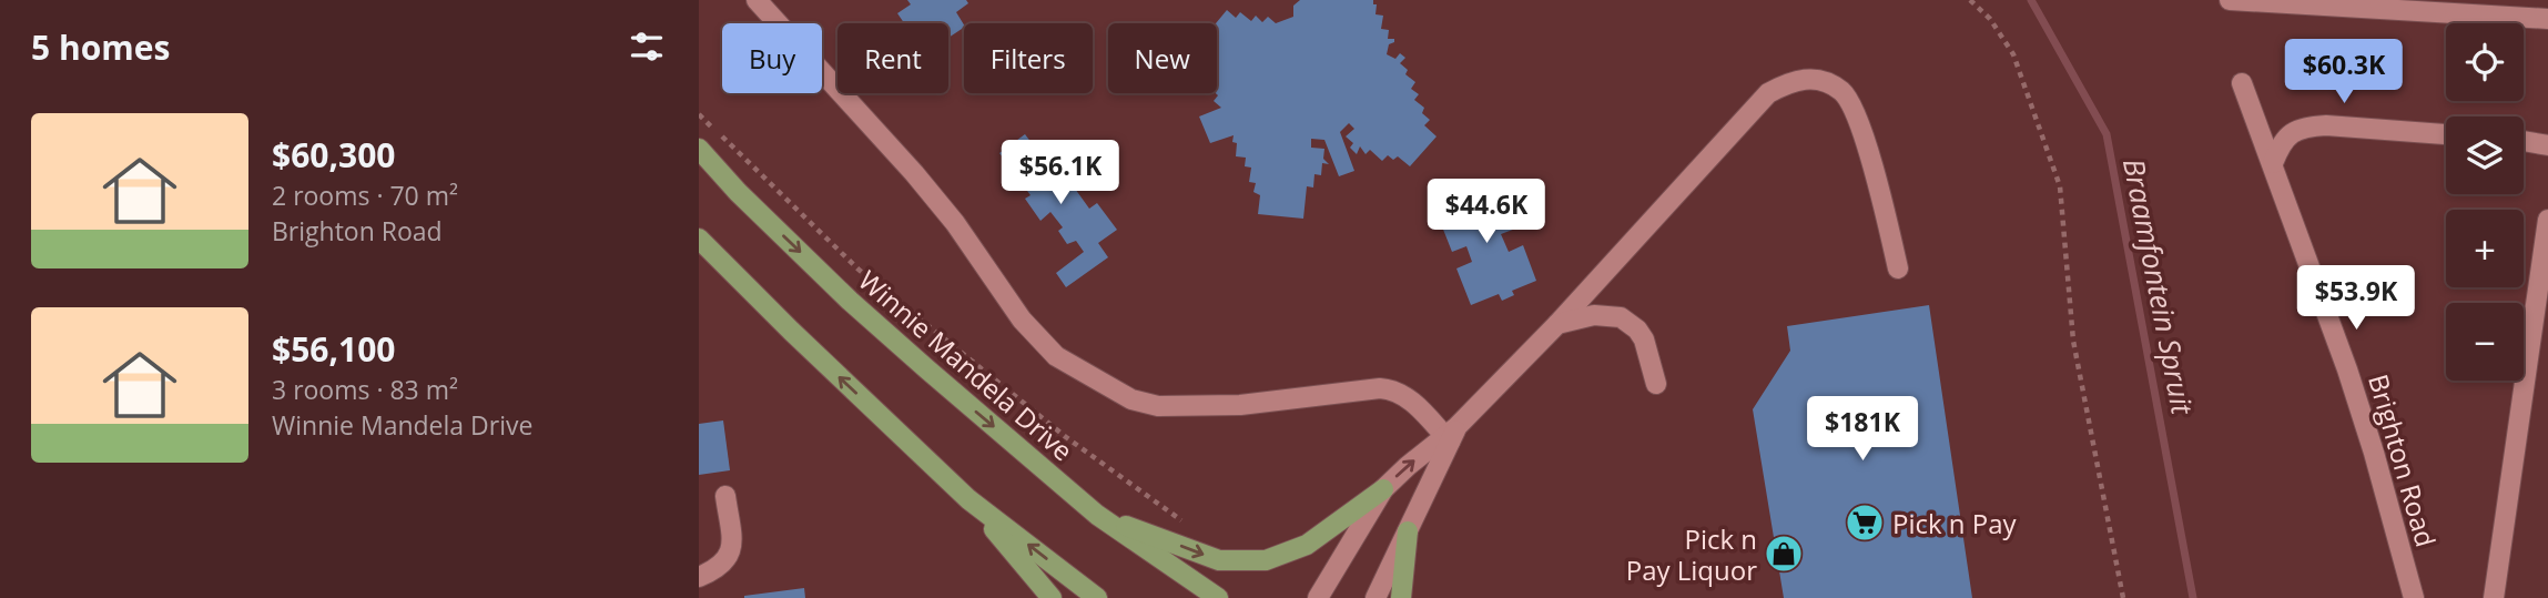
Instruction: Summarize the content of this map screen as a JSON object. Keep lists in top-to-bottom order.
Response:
{
  "streets": {
    "main road": ["Winnie Mandela Drive"],
    "street": ["Brighton Road"]
  },
  "water": ["Braamfontein Spruit"],
  "places": {
    "supermarket": ["Pick n Pay"],
    "shop": ["Pick n Pay Liquor"]
  },
  "page": {
    "heading": "5 homes",
    "map_buttons": ["+", "−"],
    "chip": [
      "Buy",
      "Rent",
      "Filters",
      "New"
    ],
    "price": [
      "$60.3K",
      "$56.1K",
      "$44.6K",
      "$53.9K",
      "$181K"
    ],
    "list": [
      {
        "name": "$60,300",
        "note": "2 rooms · 70 m² · Brighton Road"
      },
      {
        "name": "$56,100",
        "note": "3 rooms · 83 m² · Winnie Mandela Drive"
      }
    ]
  }
}
